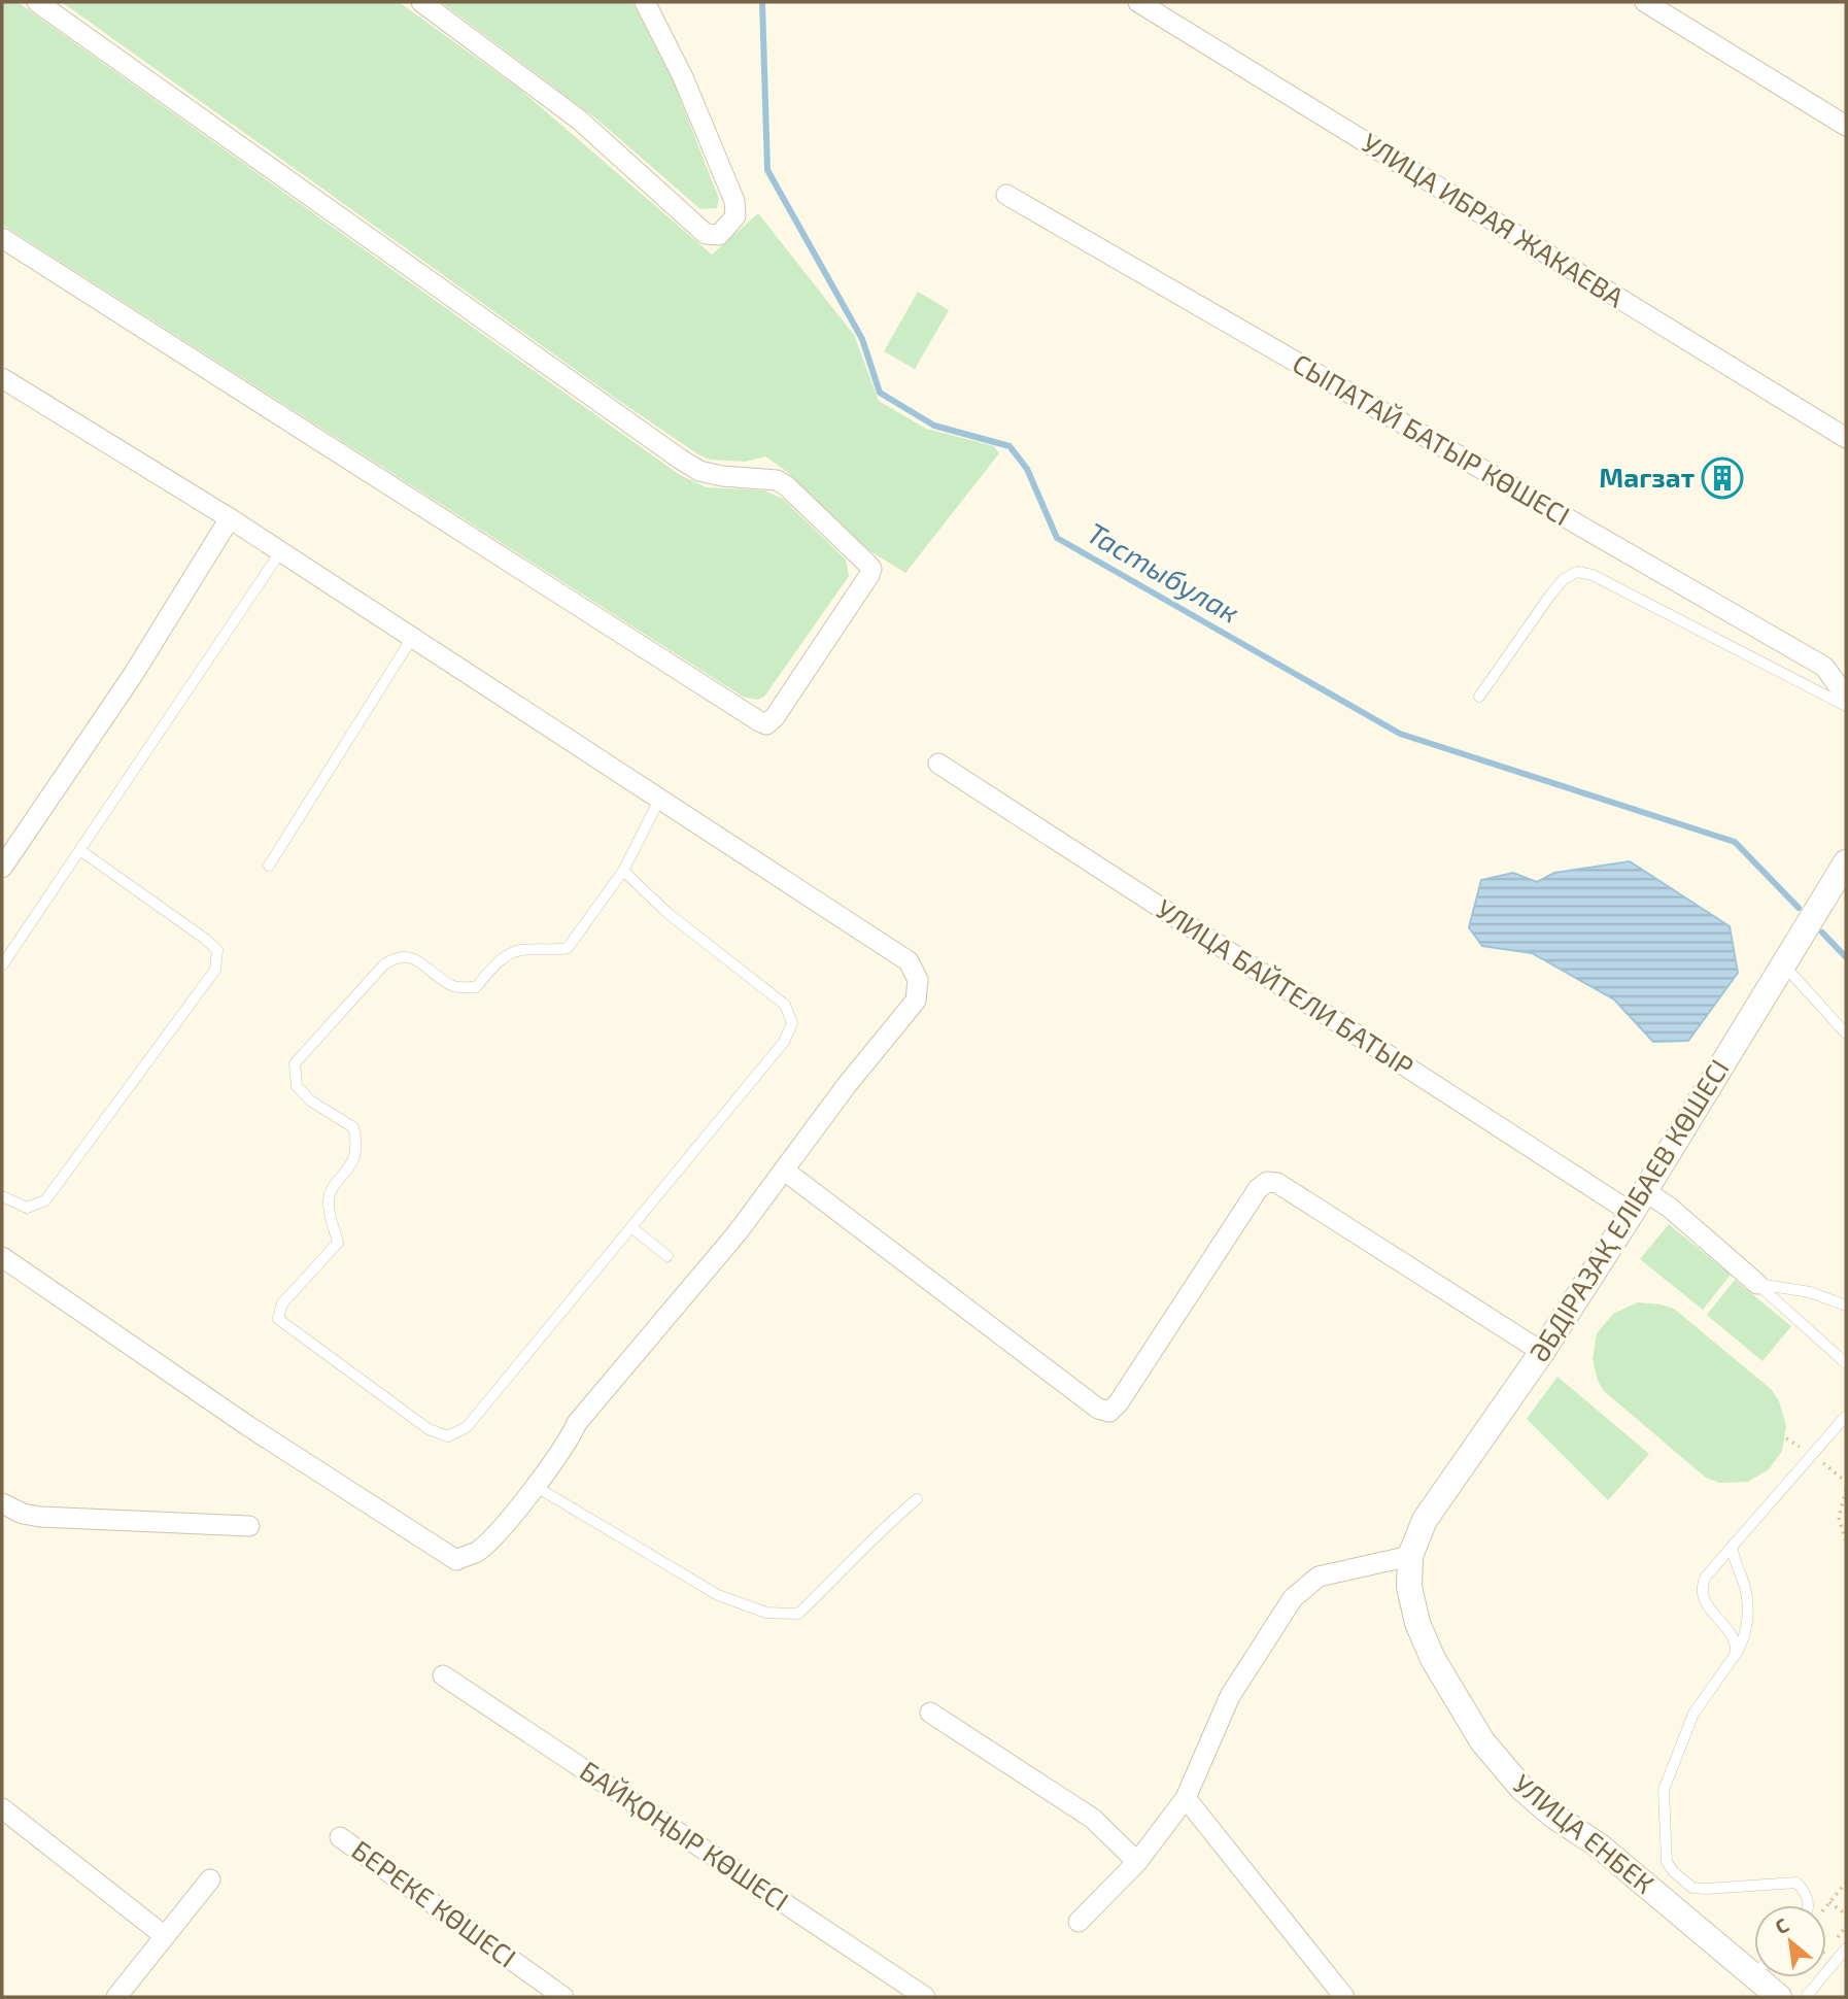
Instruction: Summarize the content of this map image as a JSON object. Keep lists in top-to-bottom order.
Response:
{
  "streets": {
    "street": [
      "УЛИЦА ИБРАЯ ЖАКАЕВА",
      "СЫПАТАЙ БАТЫР КӨШЕСІ",
      "УЛИЦА БАЙТЕЛИ БАТЫР",
      "ӘБДІРАЗАҚ ЕЛІБАЕВ КӨШЕСІ",
      "УЛИЦА ЕНБЕК",
      "БАЙҚОҢЫР КӨШЕСІ",
      "БЕРЕКЕ КӨШЕСІ"
    ]
  },
  "crossings": [
    ["УЛИЦА БАЙТЕЛИ БАТЫР", "ӘБДІРАЗАҚ ЕЛІБАЕВ КӨШЕСІ"],
    ["ӘБДІРАЗАҚ ЕЛІБАЕВ КӨШЕСІ", "УЛИЦА ЕНБЕК"]
  ],
  "water": ["Тастыбулак"],
  "places": {
    "building": ["Магзат"]
  },
  "north": "top left"
}
